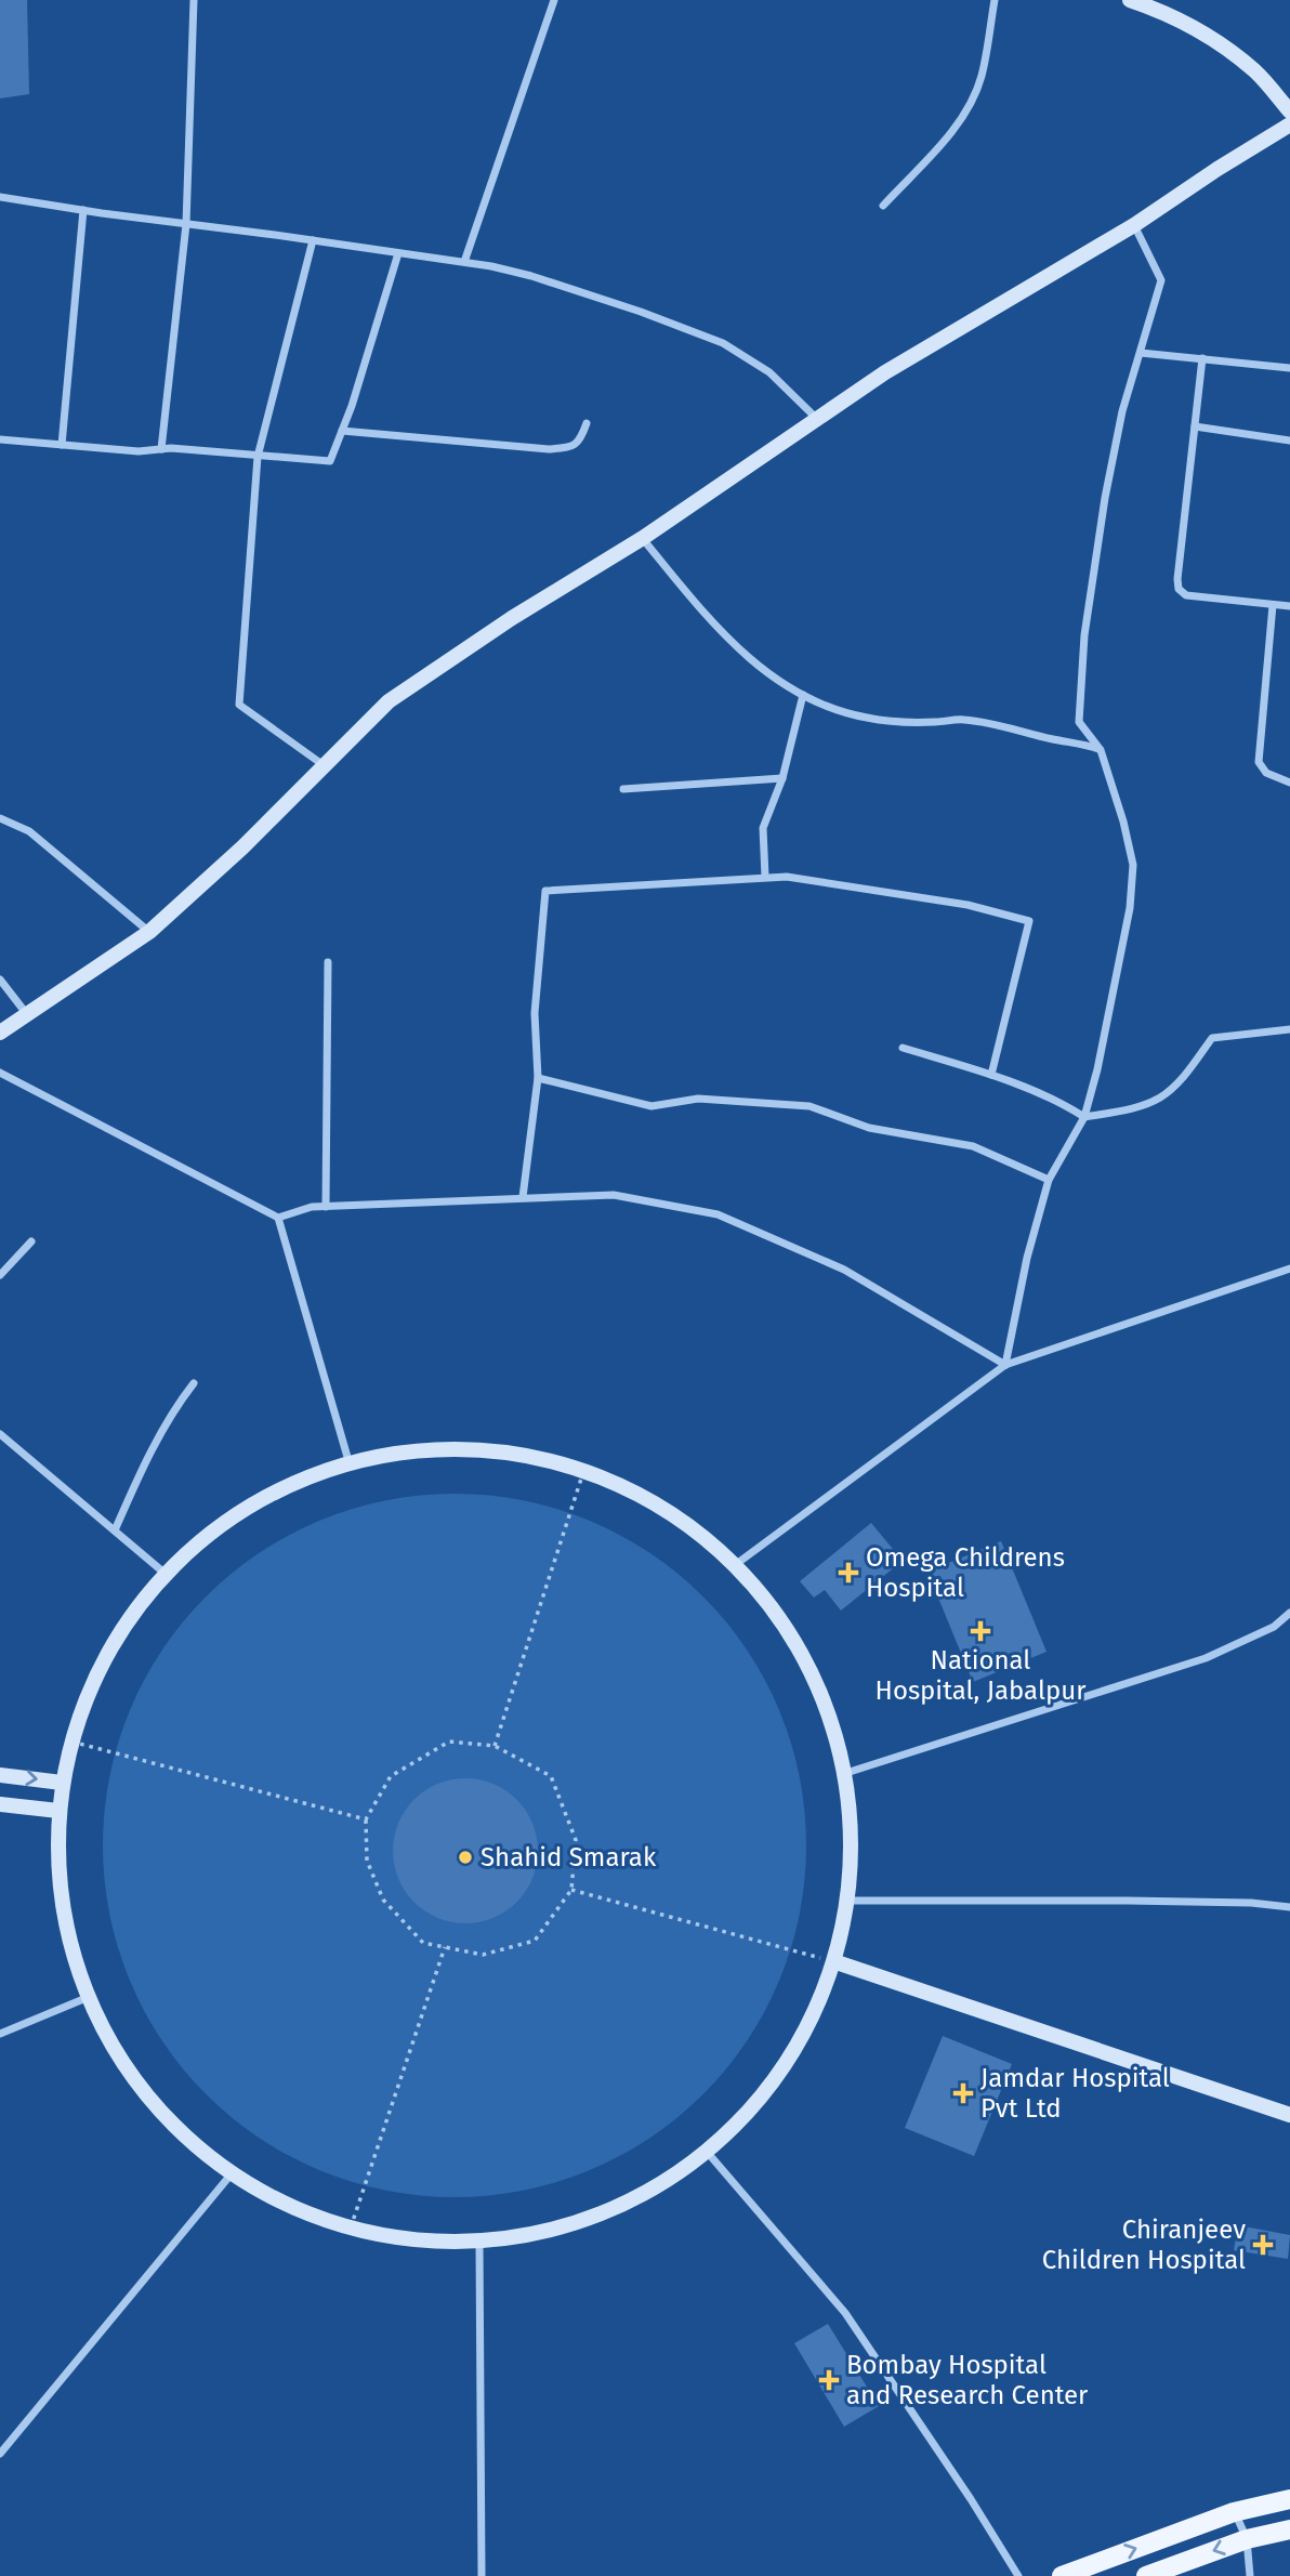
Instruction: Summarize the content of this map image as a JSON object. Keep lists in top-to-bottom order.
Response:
{
  "places": {
    "health": [
      "Omega Childrens Hospital",
      "National Hospital, Jabalpur",
      "Jamdar Hospital Pvt Ltd",
      "Chiranjeev Children Hospital",
      "Bombay Hospital and Research Center"
    ],
    "other": ["Shahid Smarak"]
  }
}
